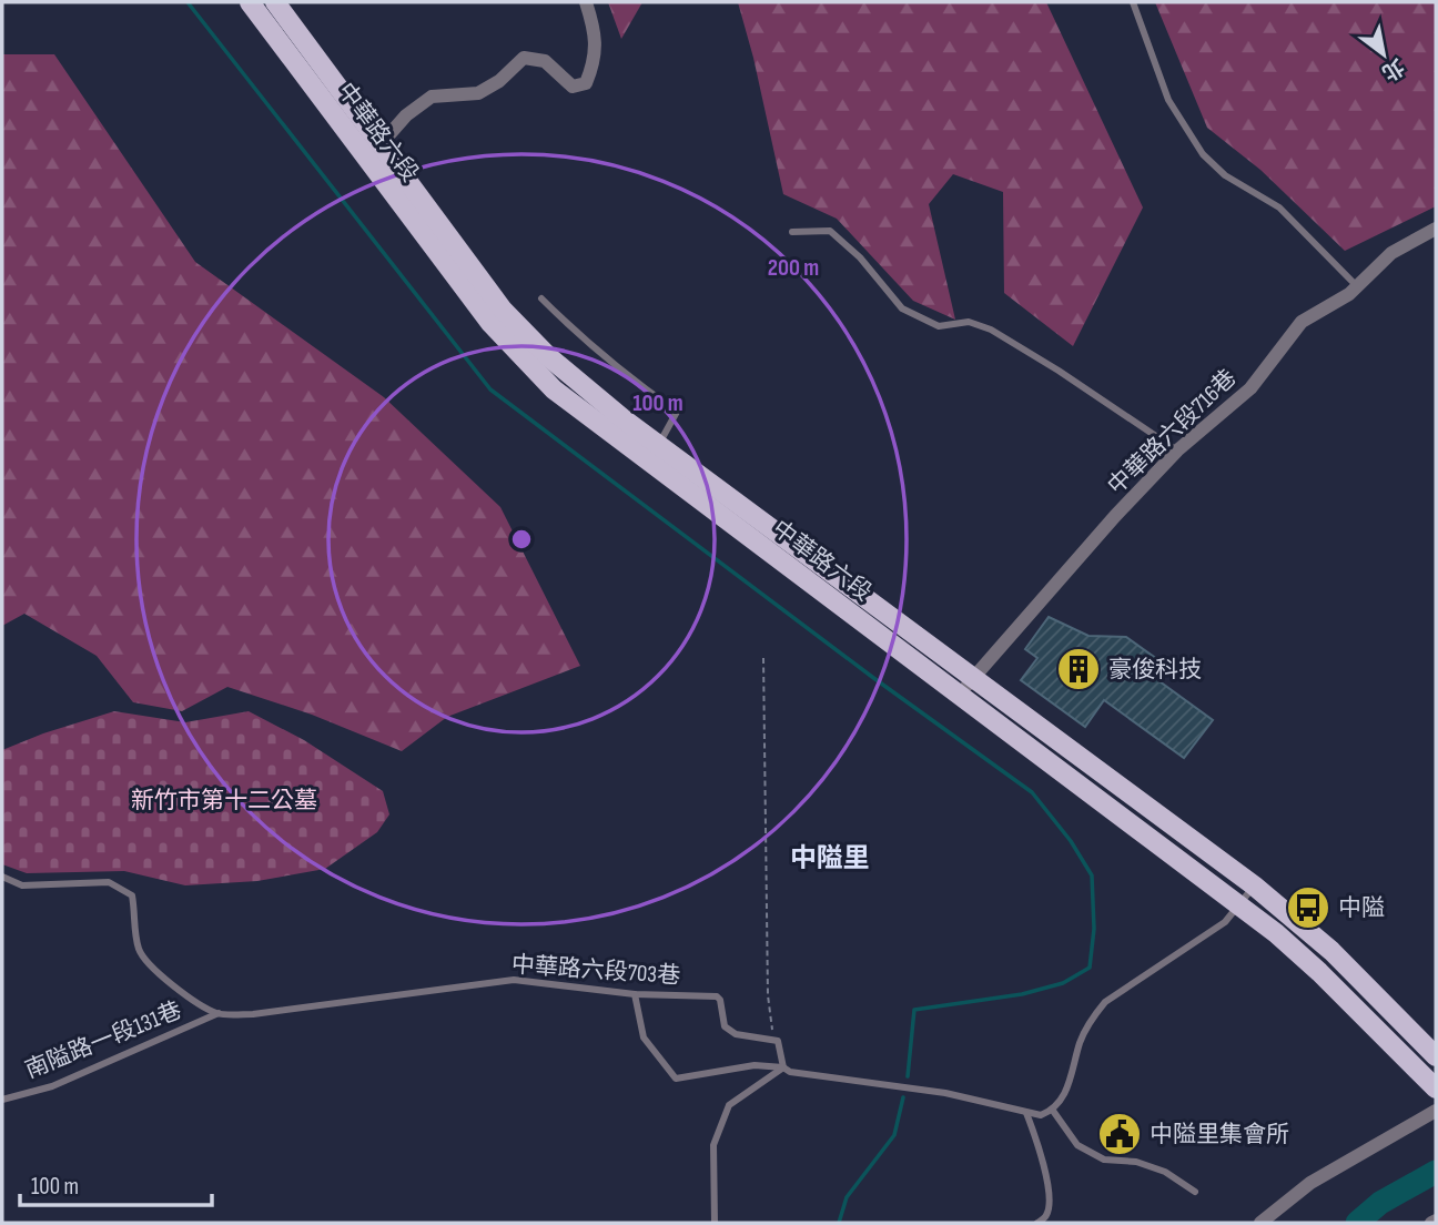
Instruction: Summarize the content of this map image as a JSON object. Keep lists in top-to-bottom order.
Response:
{
  "streets": {
    "main road": ["中華路六段"],
    "street": ["中華路六段716巷"],
    "lane": ["中華路六段703巷", "南隘路一段131巷"]
  },
  "crossings": [
    ["中華路六段", "中華路六段716巷"],
    ["中華路六段703巷", "南隘路一段131巷"]
  ],
  "districts": ["中隘里"],
  "parks": ["新竹市第十二公墓"],
  "places": {
    "building": ["豪俊科技"],
    "bus stop": ["中隘"],
    "public building": ["中隘里集會所"]
  },
  "scale_bar": "100 m",
  "north": "bottom right",
  "rings": ["200 m", "100 m"]
}
